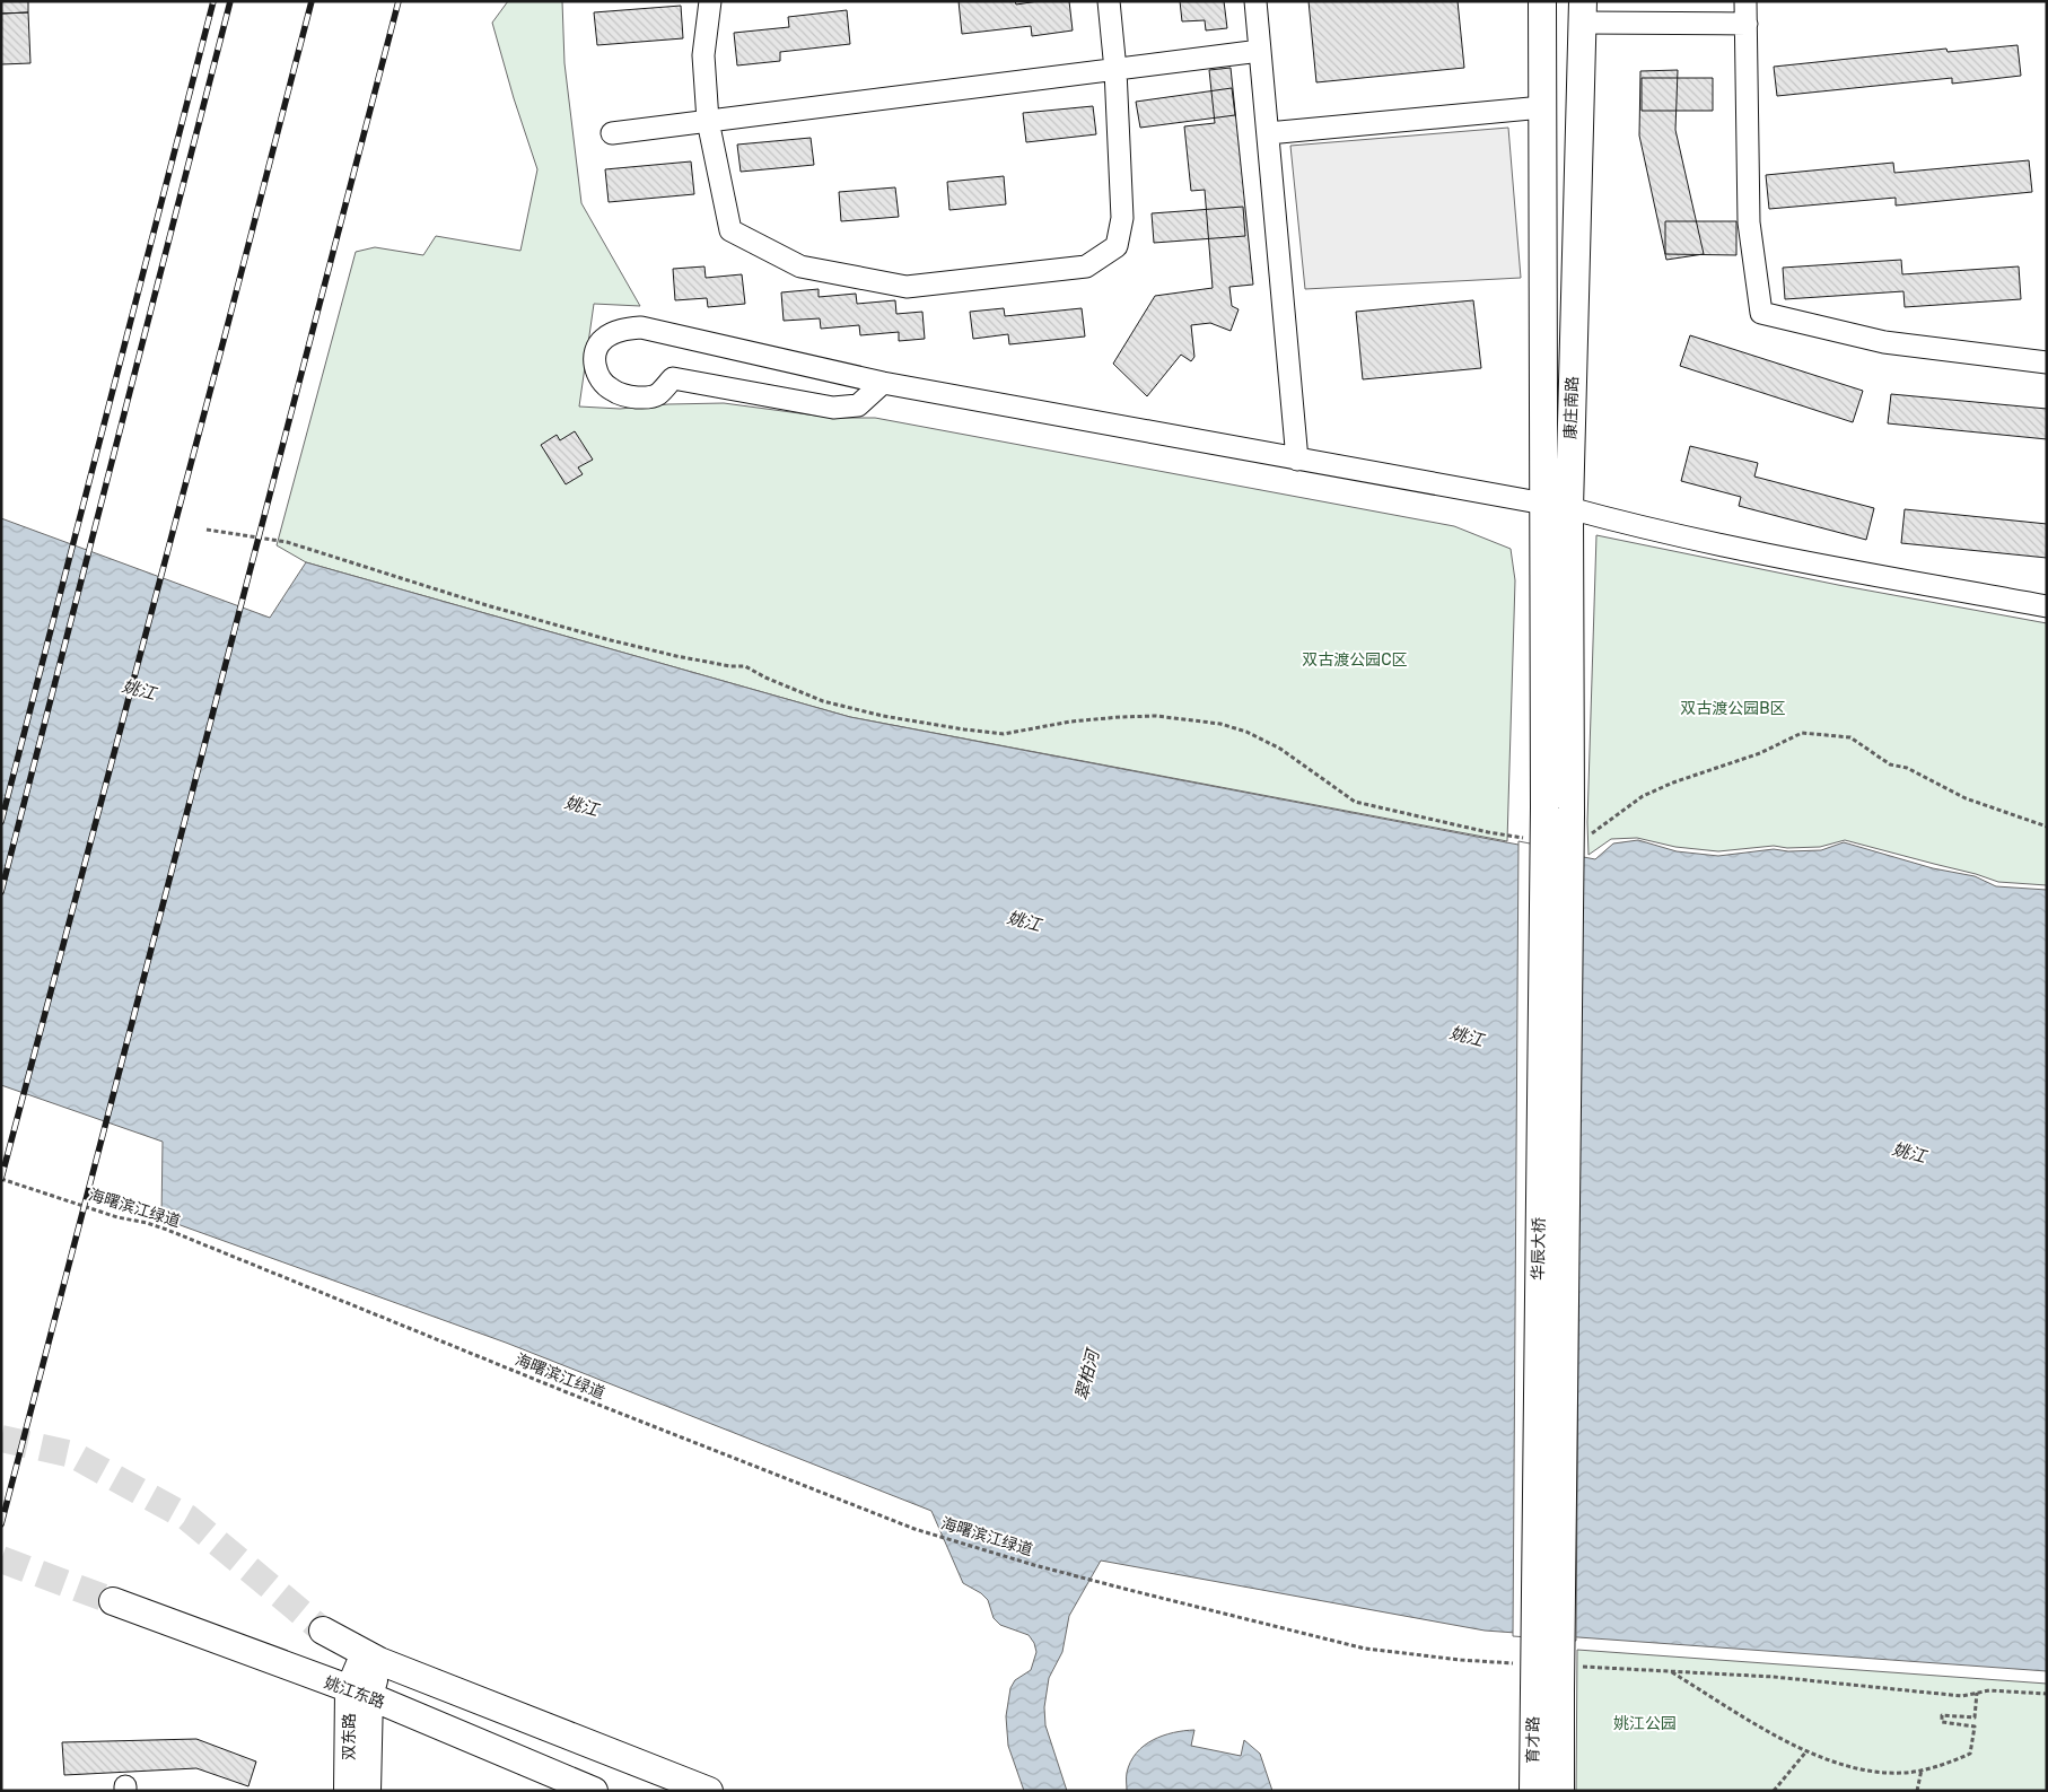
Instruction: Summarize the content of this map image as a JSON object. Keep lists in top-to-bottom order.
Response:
{
  "streets": {
    "main road": [
      "康庄南路",
      "华辰大桥",
      "姚江东路",
      "双东路",
      "育才路"
    ],
    "path": ["海曙滨江绿道"]
  },
  "crossings": [
    ["康庄南路", "华辰大桥"],
    ["华辰大桥", "育才路"],
    ["姚江东路", "双东路"]
  ],
  "water": ["姚江", "翠柏河"],
  "parks": ["双古渡公园C区", "双古渡公园B区", "姚江公园"]
}
